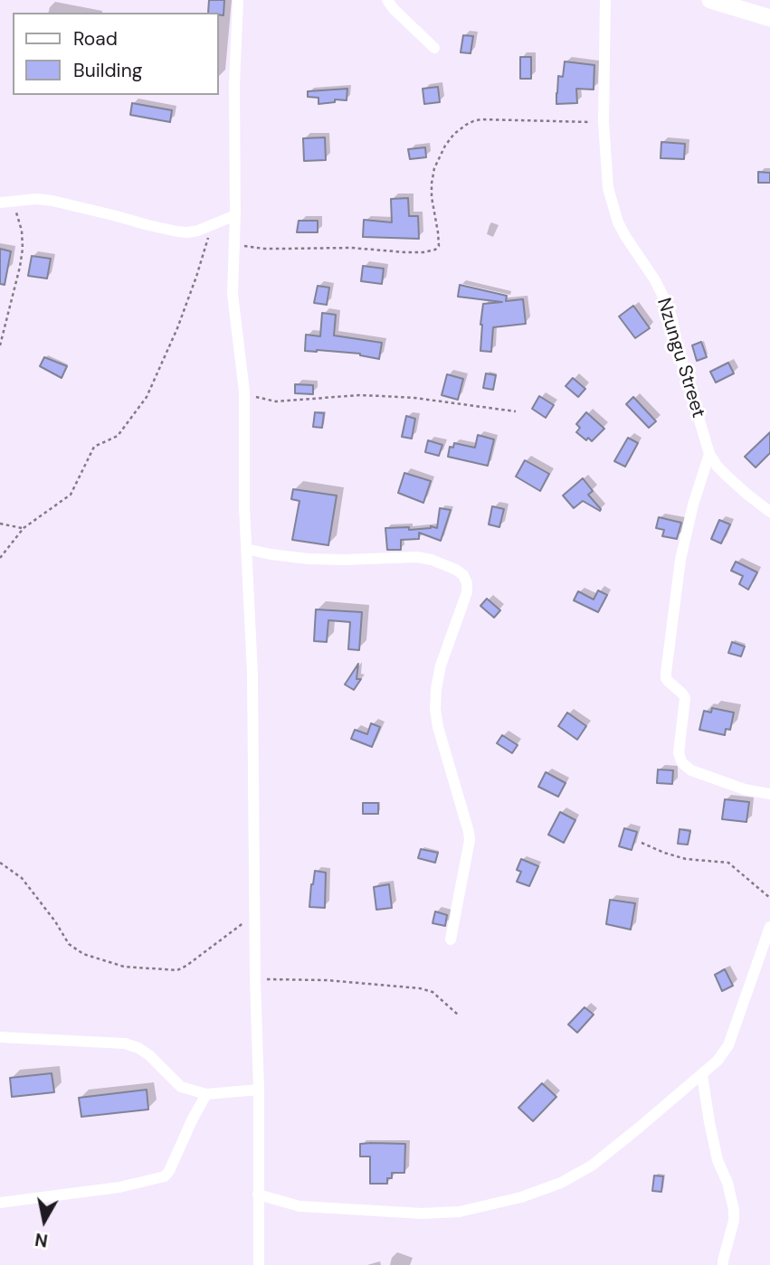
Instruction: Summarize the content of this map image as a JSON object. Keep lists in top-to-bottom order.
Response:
{
  "streets": {
    "street": ["Nzungu Street"]
  },
  "legend": ["Road", "Building"],
  "north": "bottom"
}
